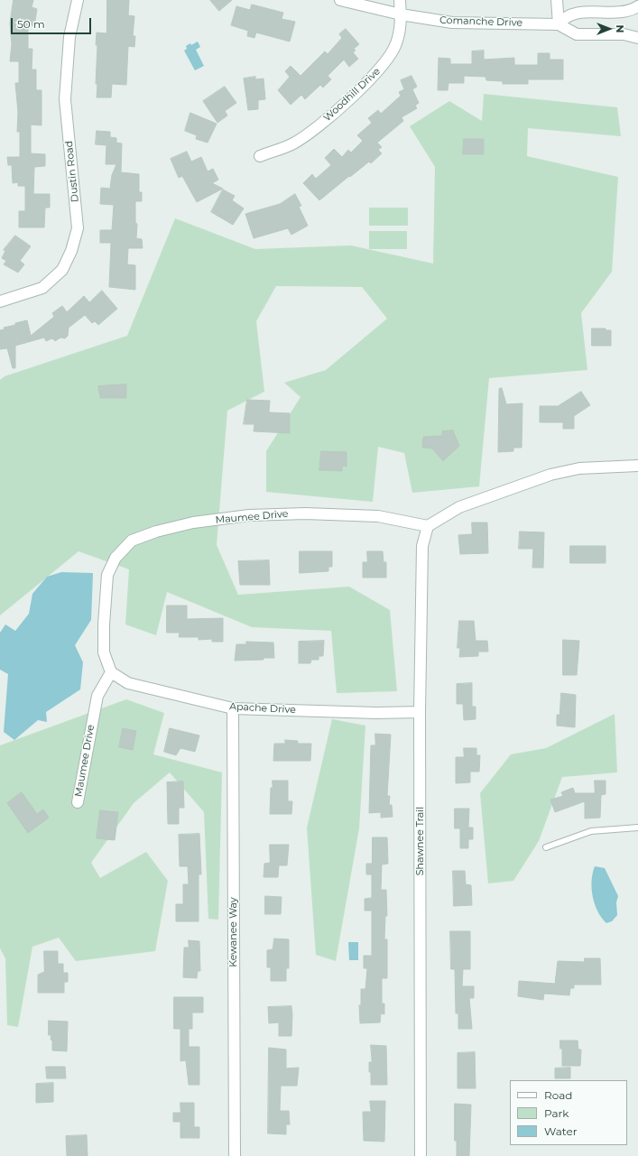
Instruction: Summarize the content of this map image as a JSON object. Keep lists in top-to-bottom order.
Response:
{
  "streets": {
    "street": [
      "Comanche Drive",
      "Woodhill Drive",
      "Dustin Road",
      "Maumee Drive",
      "Apache Drive",
      "Shawnee Trail",
      "Kewanee Way"
    ]
  },
  "crossings": [
    ["Comanche Drive", "Woodhill Drive"],
    ["Maumee Drive", "Apache Drive"],
    ["Maumee Drive", "Shawnee Trail"],
    ["Apache Drive", "Shawnee Trail"],
    ["Apache Drive", "Kewanee Way"]
  ],
  "legend": ["Road", "Park", "Water"],
  "scale_bar": "50 m",
  "north": "right"
}
